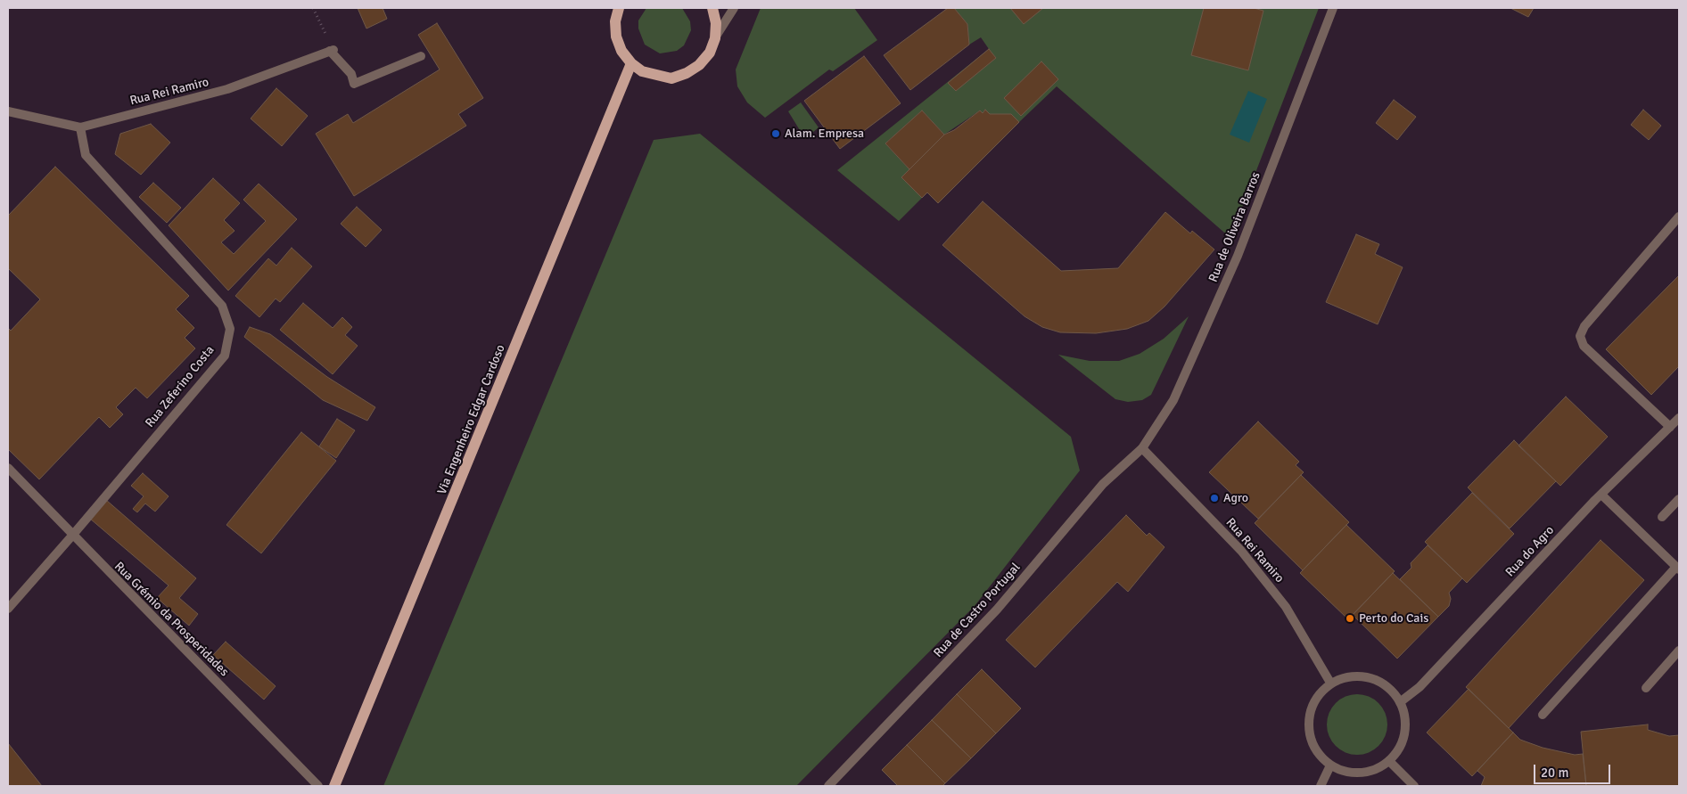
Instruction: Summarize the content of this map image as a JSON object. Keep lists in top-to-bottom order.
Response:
{
  "streets": {
    "main road": ["Via Engenheiro Edgar Cardoso"],
    "street": [
      "Rua Rei Ramiro",
      "Rua de Oliveira Barros",
      "Rua Zeferino Costa",
      "Rua do Agro",
      "Rua de Castro Portugal",
      "Rua Grémio da Prosperidades"
    ]
  },
  "crossings": [
    ["Rua Rei Ramiro", "Rua de Oliveira Barros"],
    ["Rua Rei Ramiro", "Rua Zeferino Costa"],
    ["Rua Rei Ramiro", "Rua do Agro"],
    ["Rua Rei Ramiro", "Rua de Castro Portugal"],
    ["Rua de Oliveira Barros", "Rua de Castro Portugal"],
    ["Rua Zeferino Costa", "Rua Grémio da Prosperidades"]
  ],
  "places": ["Alam. Empresa", "Agro", "Perto do Cais"],
  "scale_bar": "20 m"
}
